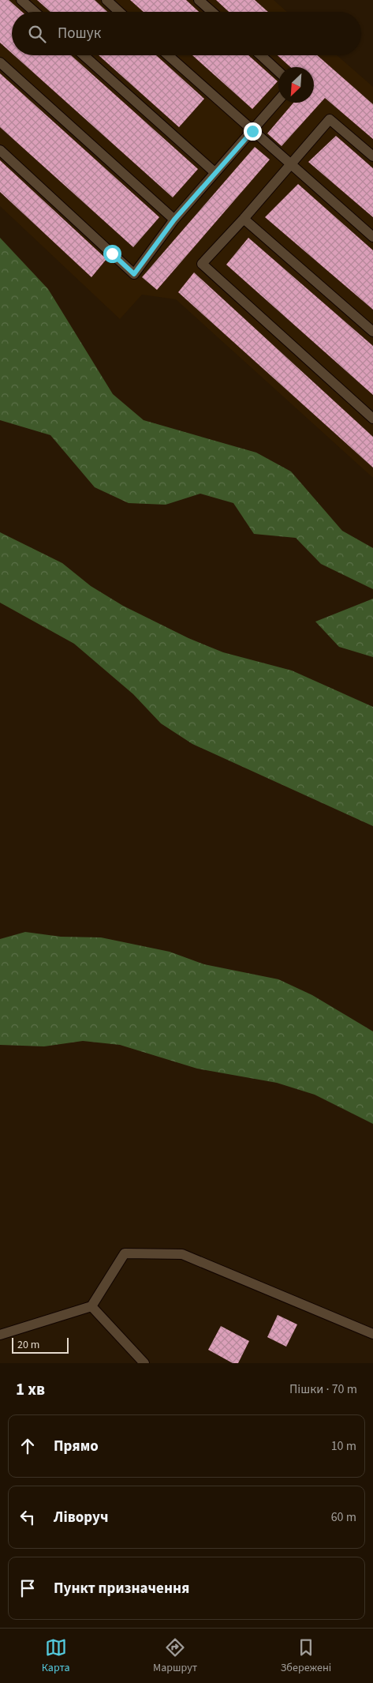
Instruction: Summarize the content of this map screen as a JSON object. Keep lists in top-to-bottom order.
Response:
{
  "scale_bar": "20 m",
  "north": "bottom left",
  "page": {
    "search": "Пошук",
    "scale": "20 m",
    "heading": ["1 хв", "Пішки · 70 m"],
    "list": [
      ["Прямо", "10 m"],
      ["Ліворуч", "60 m"],
      "Пункт призначення"
    ],
    "nav": ["Карта", "Маршрут", "Збережені"]
  }
}
